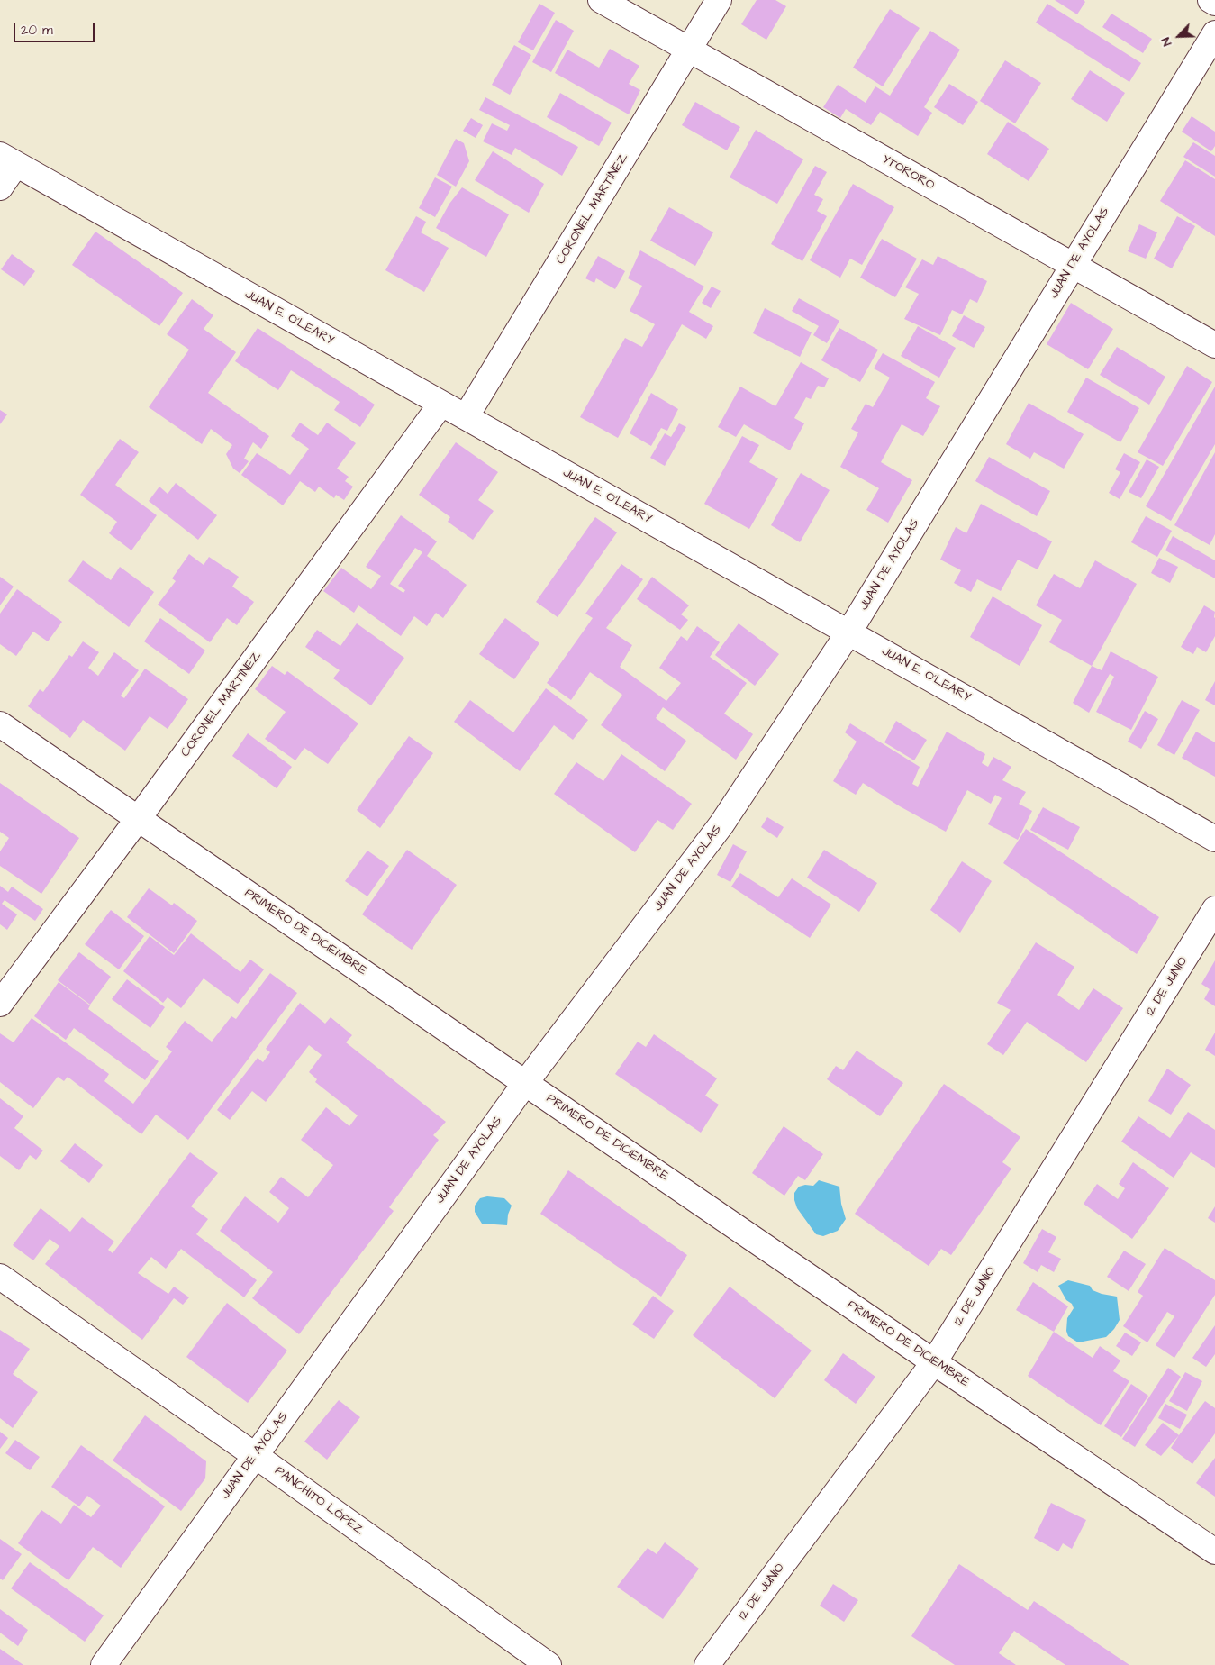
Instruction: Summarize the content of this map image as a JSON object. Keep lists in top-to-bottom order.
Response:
{
  "streets": {
    "street": [
      "YTORORO",
      "CORONEL MARTÍNEZ",
      "JUAN DE AYOLAS",
      "JUAN E. O'LEARY",
      "PRIMERO DE DICIEMBRE",
      "12 DE JUNIO",
      "PANCHITO LÓPEZ"
    ]
  },
  "crossings": [
    ["YTORORO", "CORONEL MARTÍNEZ"],
    ["YTORORO", "JUAN DE AYOLAS"],
    ["CORONEL MARTÍNEZ", "JUAN E. O'LEARY"],
    ["CORONEL MARTÍNEZ", "PRIMERO DE DICIEMBRE"],
    ["JUAN DE AYOLAS", "JUAN E. O'LEARY"],
    ["JUAN DE AYOLAS", "PRIMERO DE DICIEMBRE"],
    ["JUAN DE AYOLAS", "PANCHITO LÓPEZ"],
    ["PRIMERO DE DICIEMBRE", "12 DE JUNIO"]
  ],
  "scale_bar": "20 m",
  "north": "bottom left"
}
